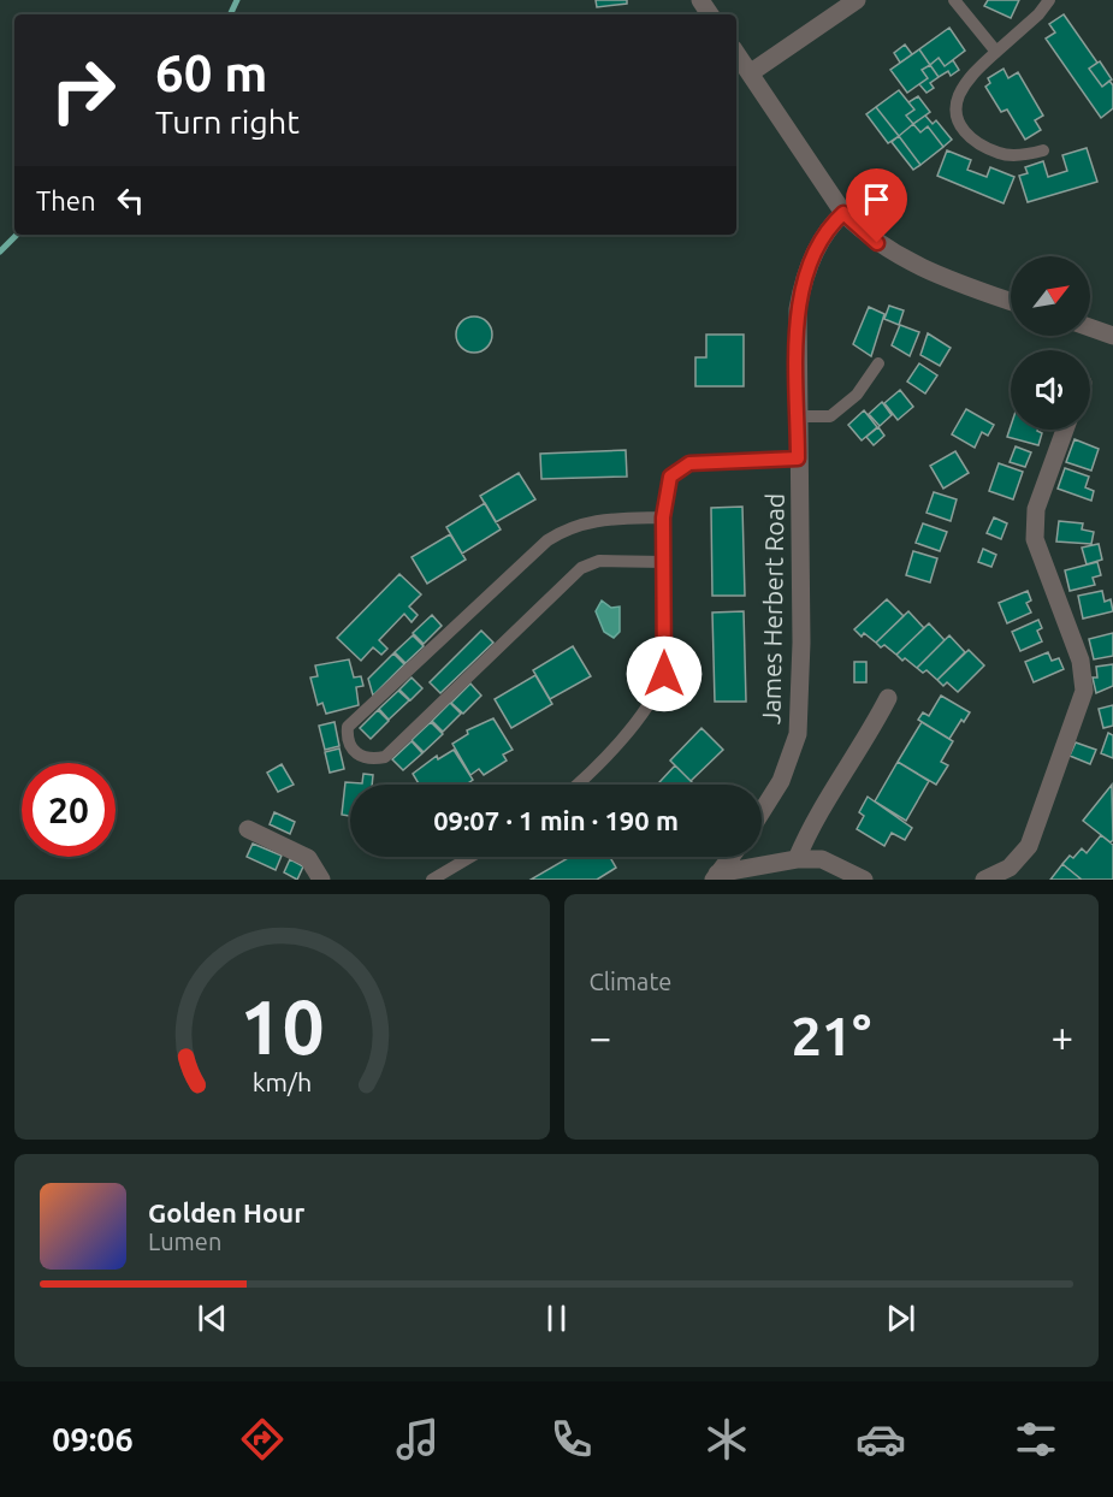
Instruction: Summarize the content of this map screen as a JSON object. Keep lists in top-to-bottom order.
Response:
{
  "streets": {
    "street": ["James Herbert Road"]
  },
  "north": "top right",
  "page": {
    "turn": ["60 m", "Turn right"],
    "then": "Then",
    "limit": "20",
    "trip": "09:07 · 1 min · 190 m",
    "tile": "Climate",
    "heat": ["−", "21°", "+"],
    "song": ["Golden Hour", "Lumen"],
    "tabs": "09:06",
    "gauge": ["10", "km/h"]
  }
}
